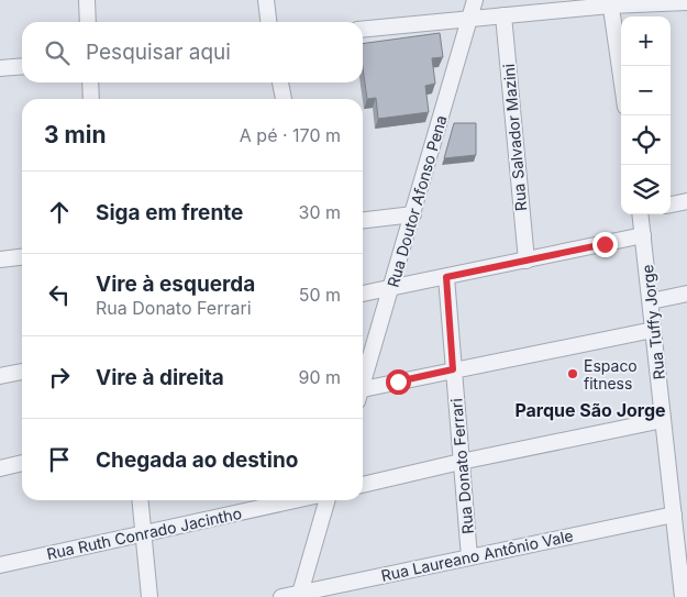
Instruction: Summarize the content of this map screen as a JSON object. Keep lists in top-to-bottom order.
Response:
{
  "streets": {
    "street": [
      "Rua Salvador Mazini",
      "Rua Doutor Afonso Pena",
      "Rua Tuffy Jorge",
      "Rua Donato Ferrari",
      "Rua Ruth Conrado Jacintho",
      "Rua Laureano Antônio Vale"
    ]
  },
  "crossings": [
    ["Rua Tuffy Jorge", "Rua Laureano Antônio Vale"],
    ["Rua Donato Ferrari", "Rua Laureano Antônio Vale"]
  ],
  "districts": ["Parque São Jorge"],
  "places": ["Espaco fitness"],
  "page": {
    "map_buttons": ["+", "−"],
    "search": "Pesquisar aqui",
    "heading": ["3 min", "A pé · 170 m"],
    "list": [
      ["Siga em frente", "30 m"],
      ["Vire à esquerda", "Rua Donato Ferrari", "50 m"],
      ["Vire à direita", "90 m"],
      "Chegada ao destino"
    ]
  }
}
